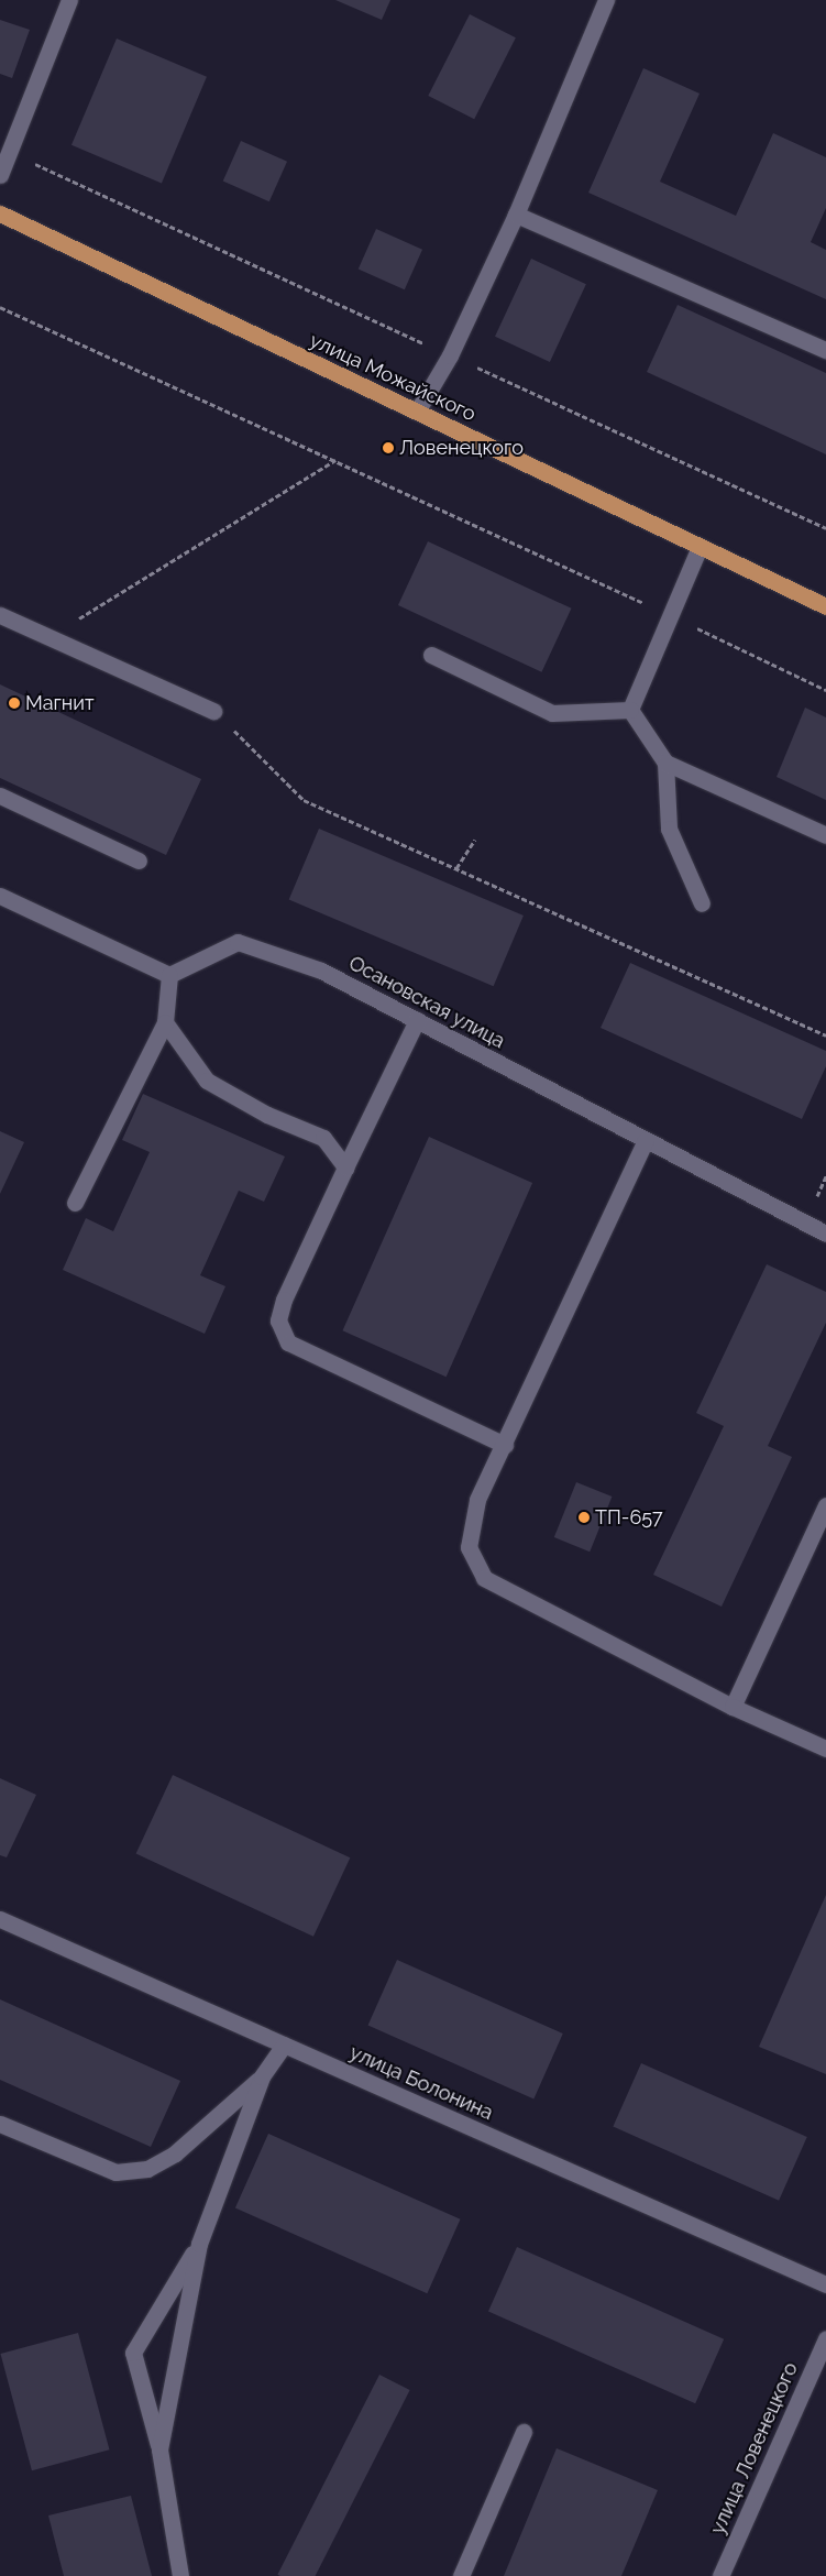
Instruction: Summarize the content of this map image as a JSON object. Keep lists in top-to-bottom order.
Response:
{
  "streets": {
    "main road": ["улица Можайского"],
    "street": ["Осановская улица", "улица Болонина", "улица Ловенецкого"]
  },
  "places": ["Ловенецкого", "Магнит", "ТП-657"]
}
